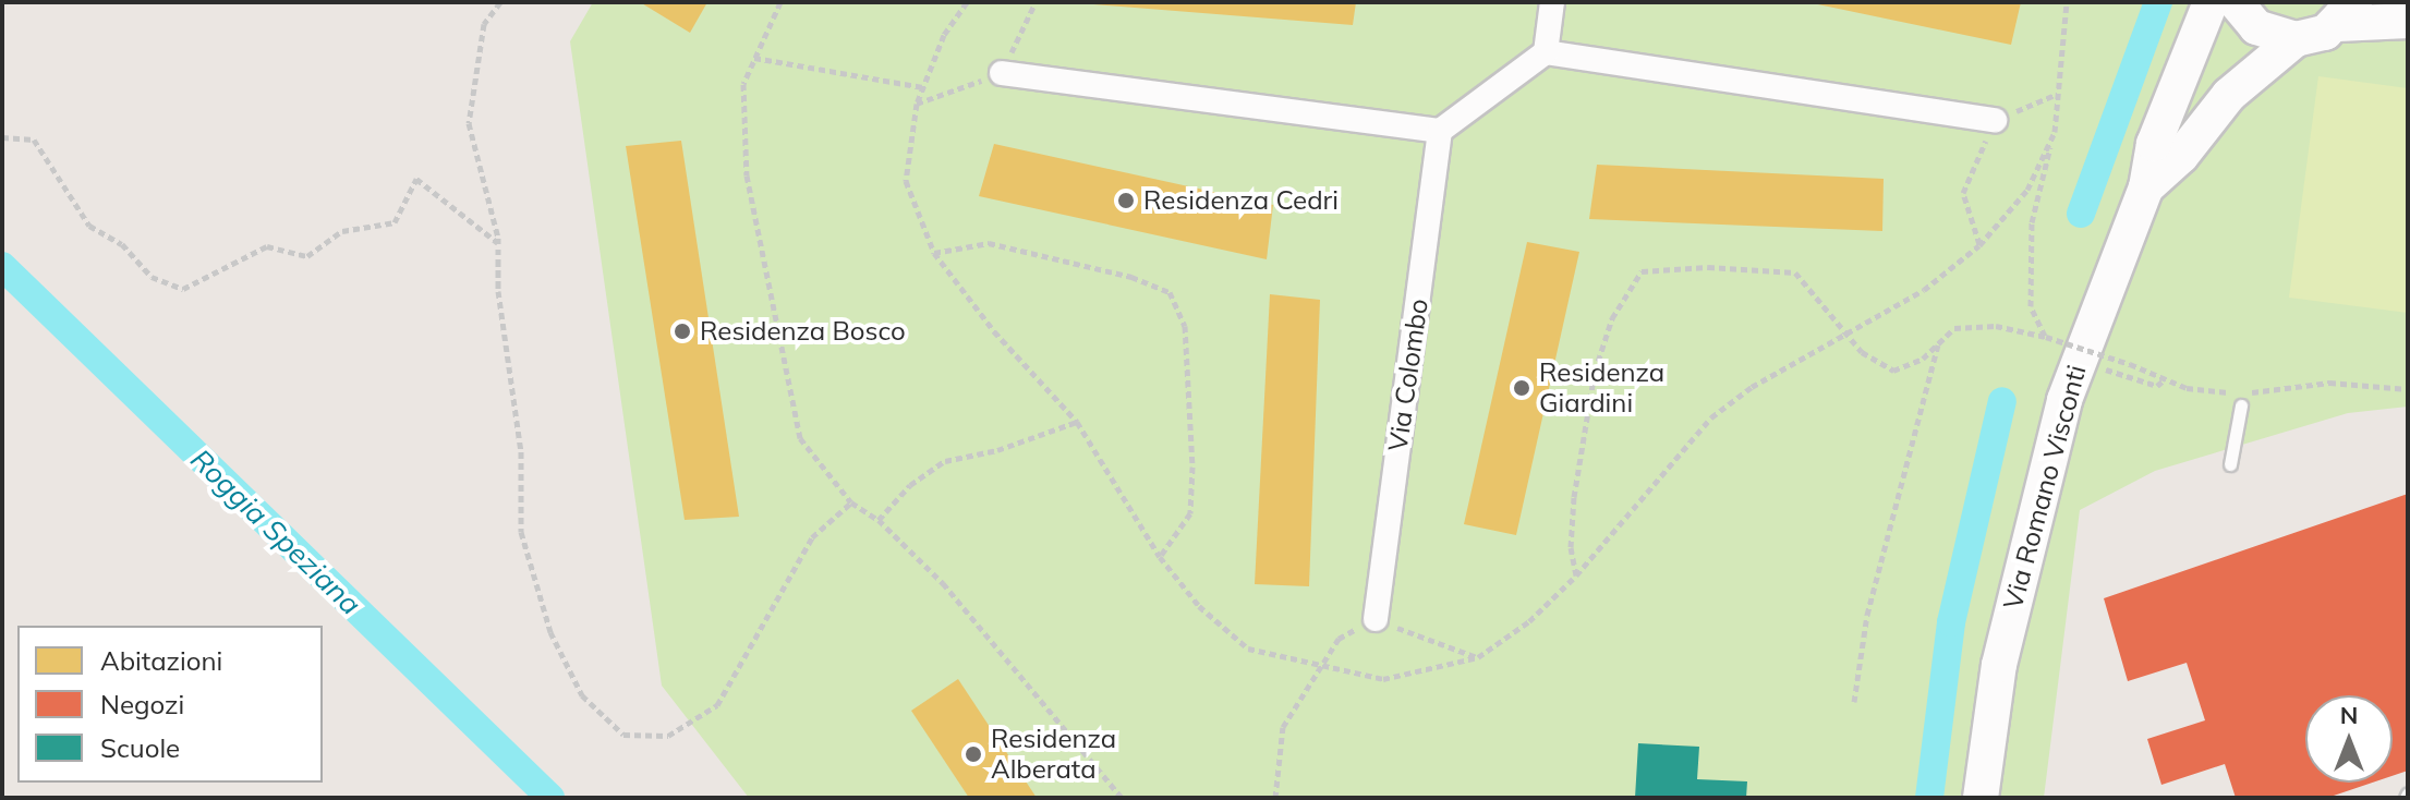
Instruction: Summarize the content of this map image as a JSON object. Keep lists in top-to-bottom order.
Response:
{
  "streets": {
    "street": ["Via Colombo", "Via Romano Visconti"]
  },
  "water": ["Roggia Speziana"],
  "places": [
    "Residenza Cedri",
    "Residenza Bosco",
    "Residenza Giardini",
    "Residenza Alberata"
  ],
  "legend": ["Abitazioni", "Negozi", "Scuole"],
  "north": "top"
}
